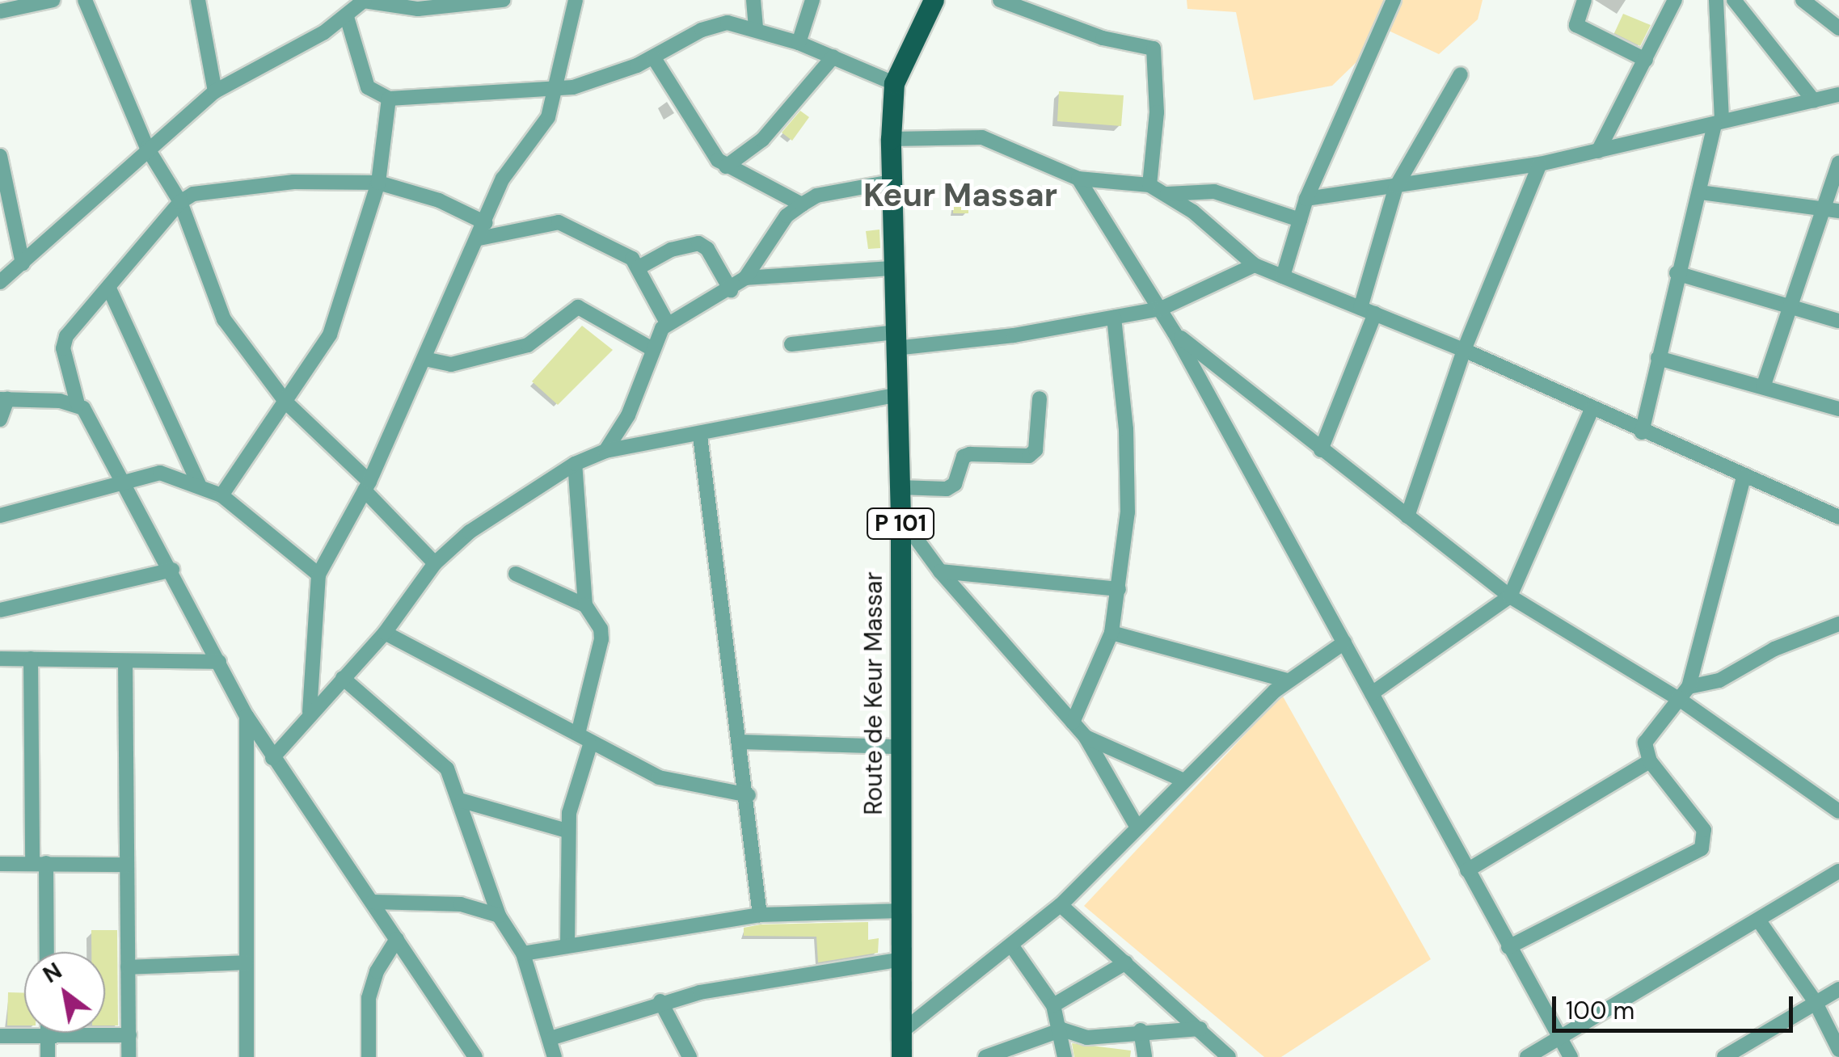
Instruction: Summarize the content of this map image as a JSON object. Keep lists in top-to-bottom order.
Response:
{
  "streets": {
    "main road": ["P 101", "Route de Keur Massar"]
  },
  "districts": ["Keur Massar"],
  "scale_bar": "100 m",
  "north": "top left"
}
